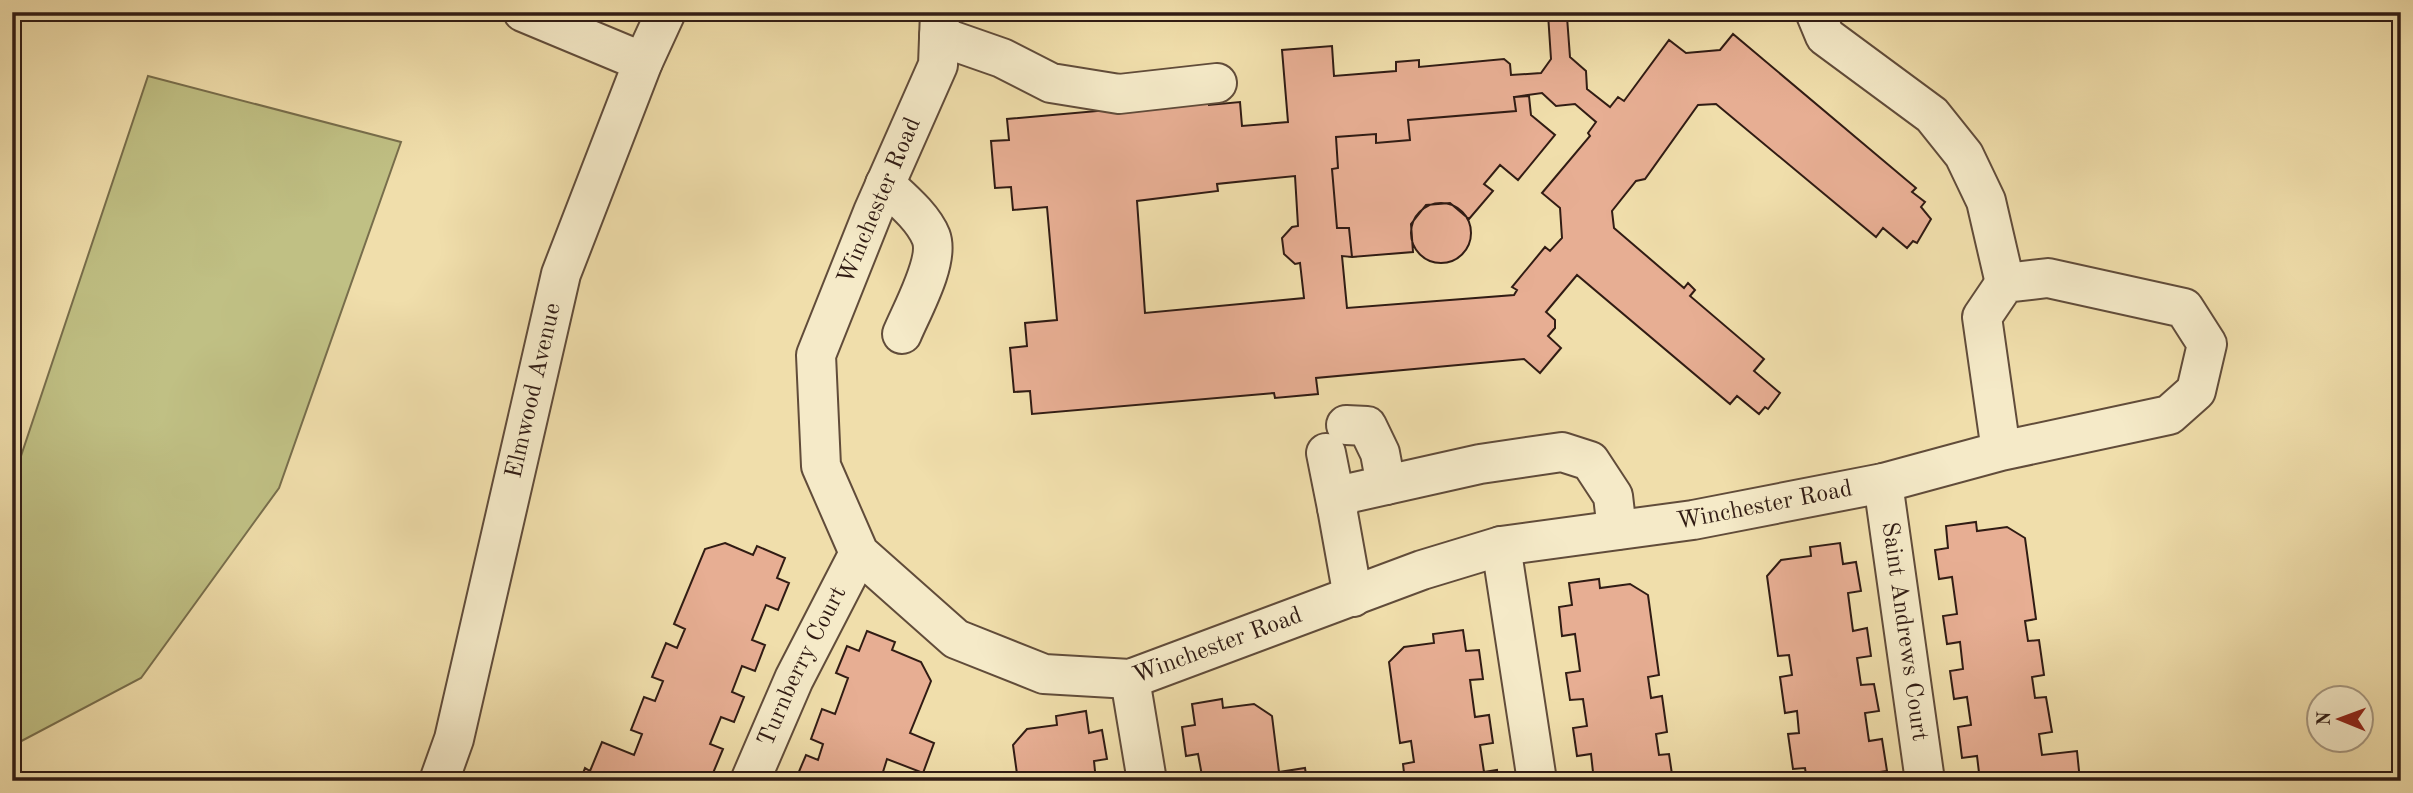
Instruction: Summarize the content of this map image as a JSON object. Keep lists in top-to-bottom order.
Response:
{
  "streets": {
    "street": [
      "Winchester Road",
      "Elmwood Avenue",
      "Saint Andrews Court",
      "Turnberry Court"
    ]
  },
  "crossings": [
    ["Winchester Road", "Saint Andrews Court"],
    ["Winchester Road", "Turnberry Court"]
  ],
  "north": "left"
}
